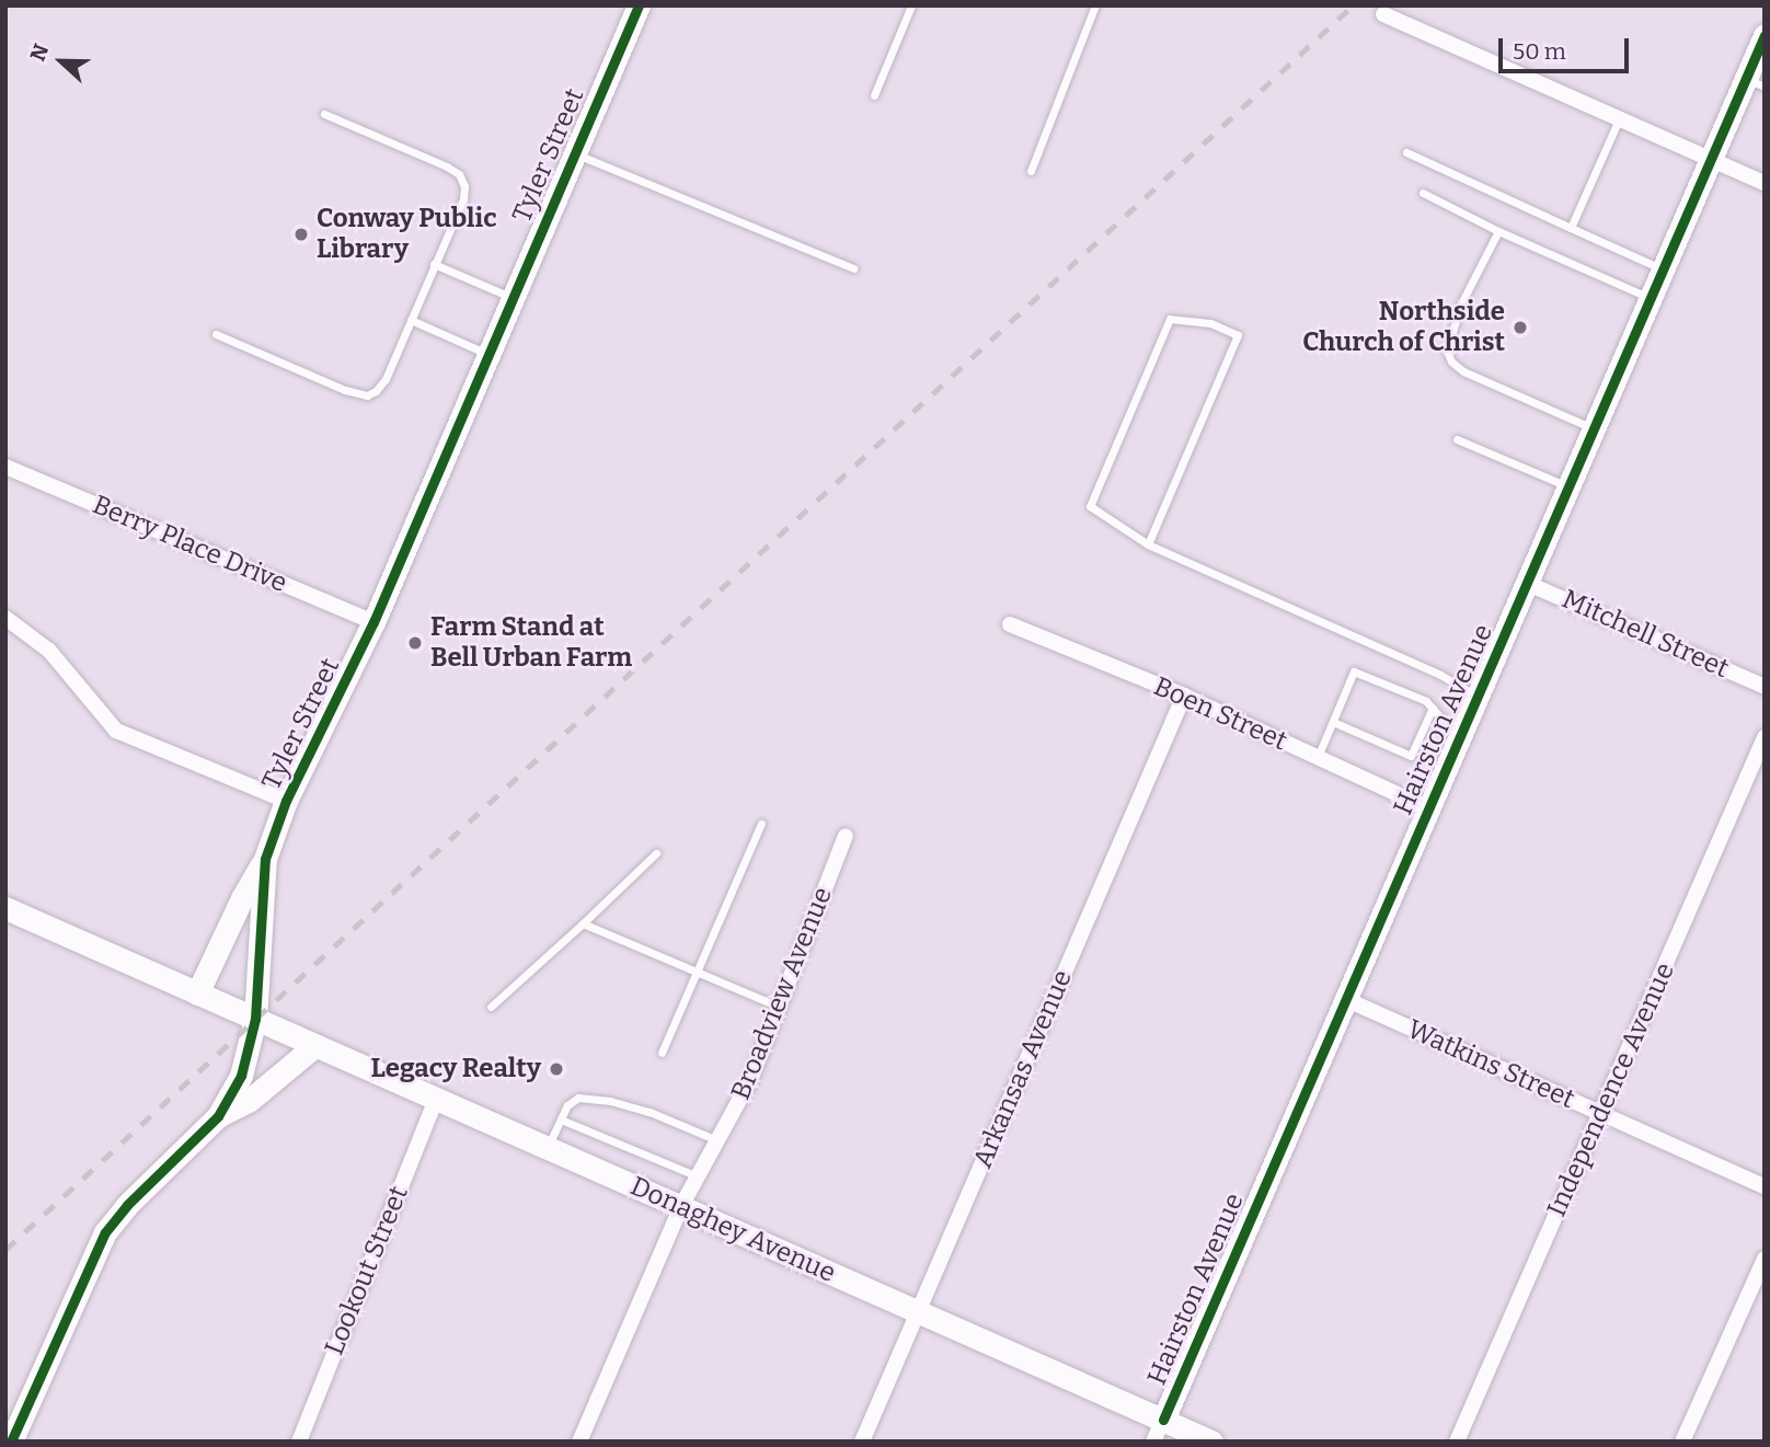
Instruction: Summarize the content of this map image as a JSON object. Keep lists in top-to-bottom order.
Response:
{
  "streets": {
    "street": [
      "Tyler Street",
      "Berry Place Drive",
      "Mitchell Street",
      "Boen Street",
      "Hairston Avenue",
      "Broadview Avenue",
      "Watkins Street",
      "Arkansas Avenue",
      "Independence Avenue",
      "Donaghey Avenue",
      "Lookout Street"
    ]
  },
  "crossings": [
    ["Tyler Street", "Berry Place Drive"],
    ["Tyler Street", "Donaghey Avenue"],
    ["Mitchell Street", "Hairston Avenue"],
    ["Boen Street", "Hairston Avenue"],
    ["Boen Street", "Arkansas Avenue"],
    ["Hairston Avenue", "Watkins Street"],
    ["Hairston Avenue", "Donaghey Avenue"],
    ["Broadview Avenue", "Donaghey Avenue"],
    ["Watkins Street", "Independence Avenue"],
    ["Arkansas Avenue", "Donaghey Avenue"],
    ["Donaghey Avenue", "Lookout Street"]
  ],
  "places": [
    "Conway Public Library",
    "Northside Church of Christ",
    "Farm Stand at Bell Urban Farm",
    "Legacy Realty"
  ],
  "scale_bar": "50 m",
  "north": "left"
}
